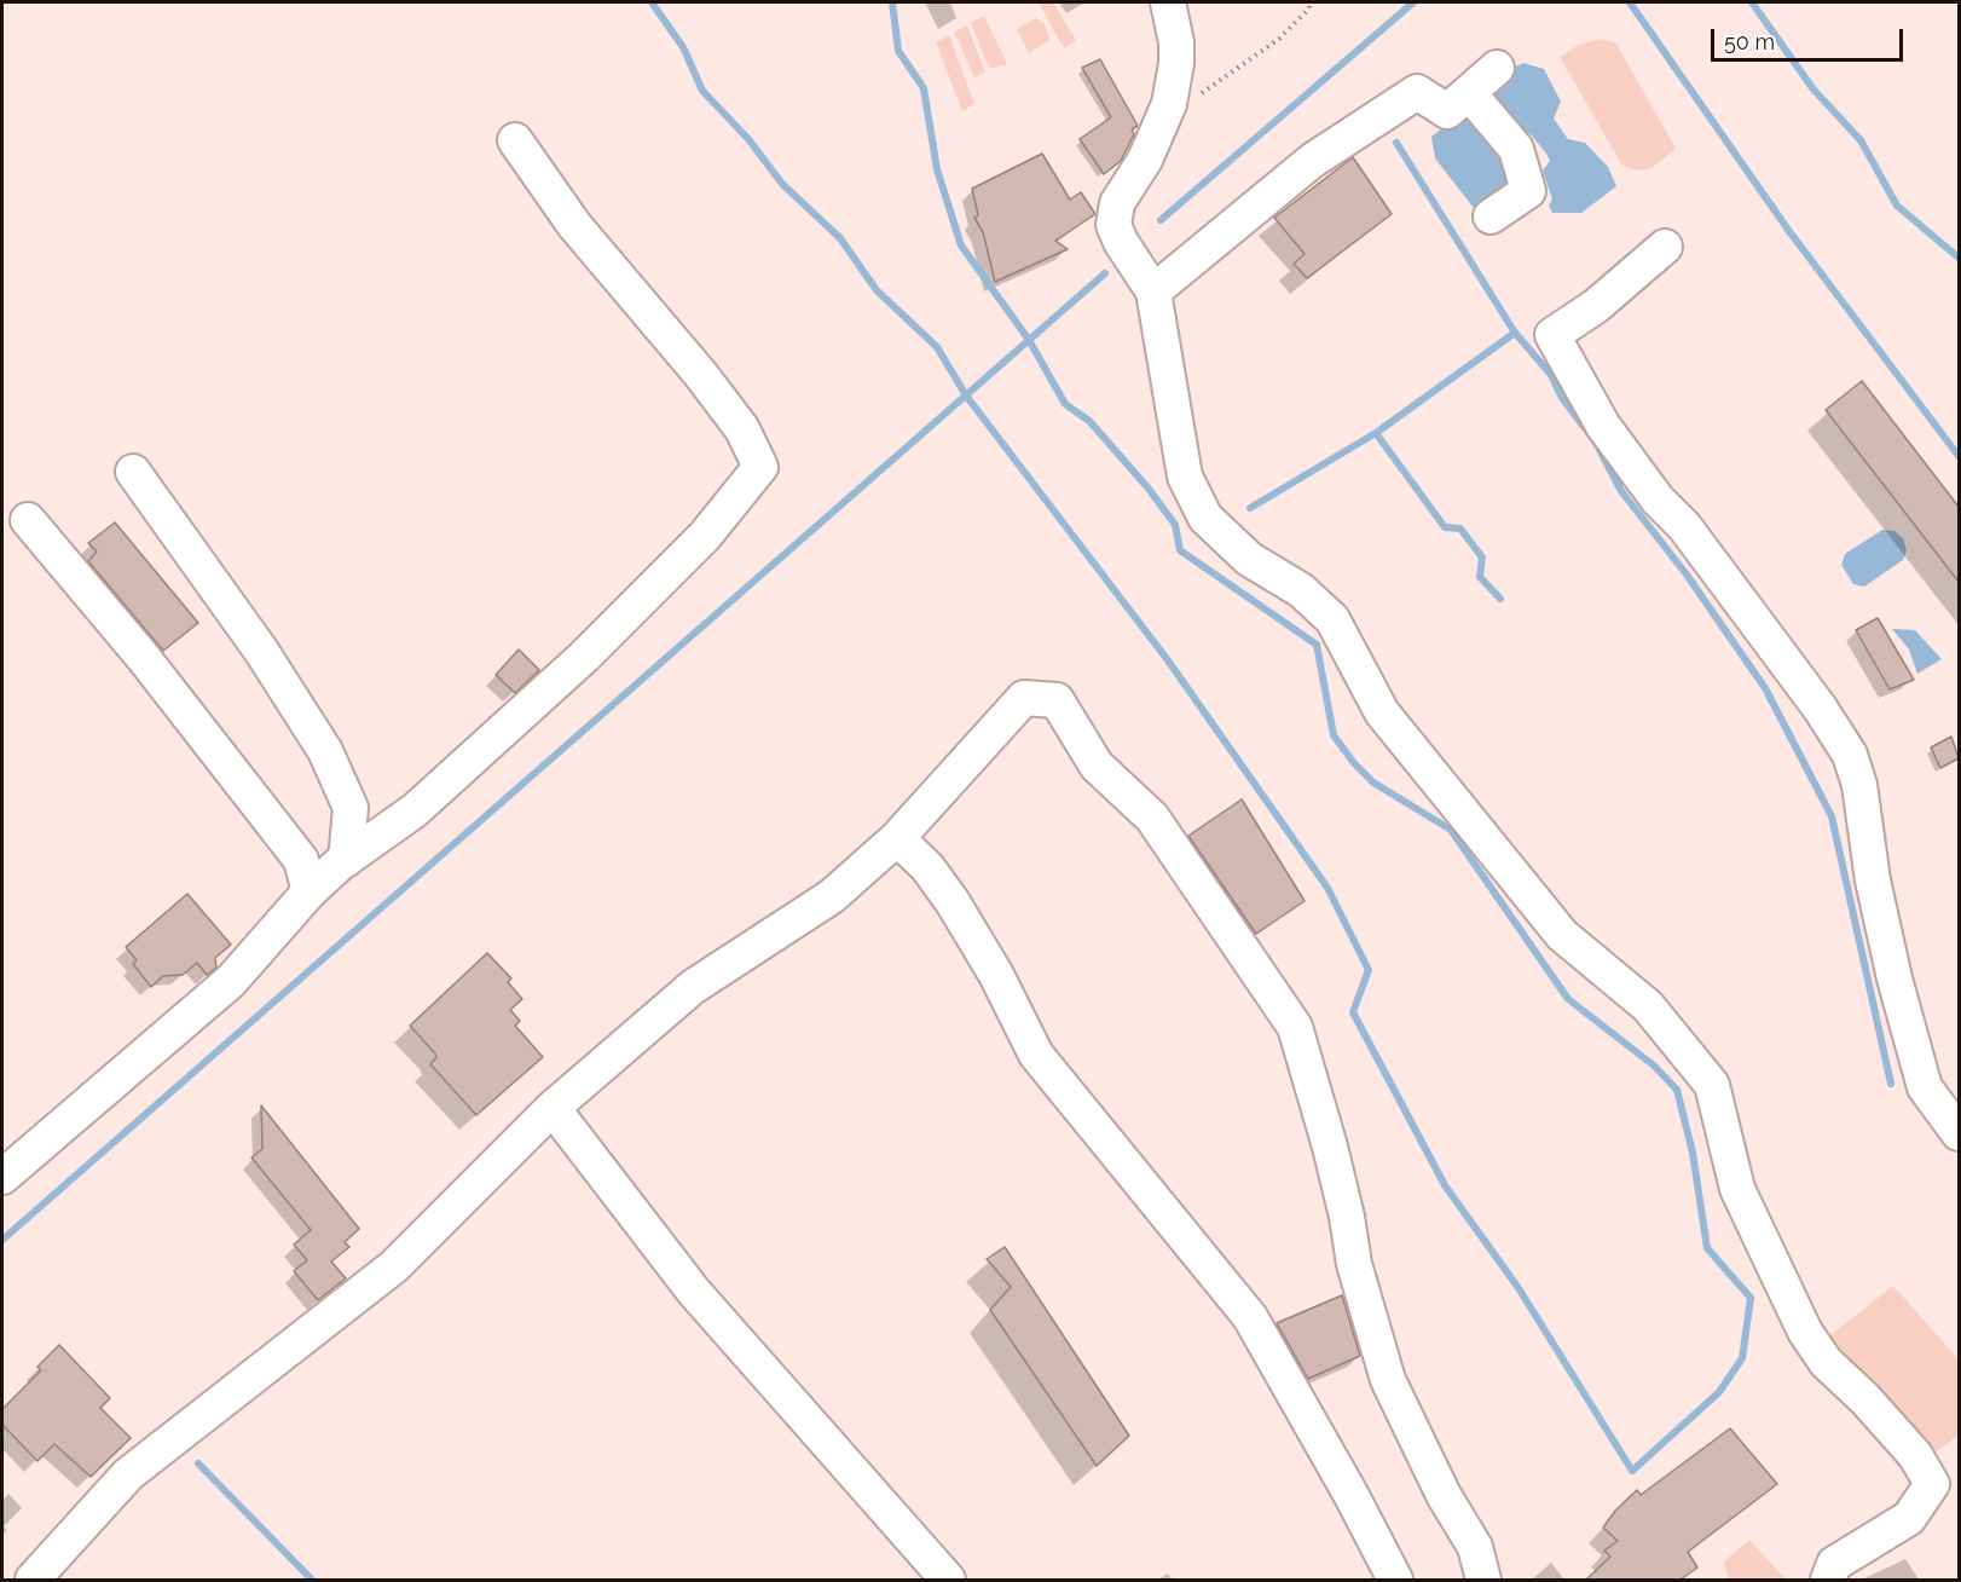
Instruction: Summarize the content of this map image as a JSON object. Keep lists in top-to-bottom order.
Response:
{
  "scale_bar": "50 m"
}
